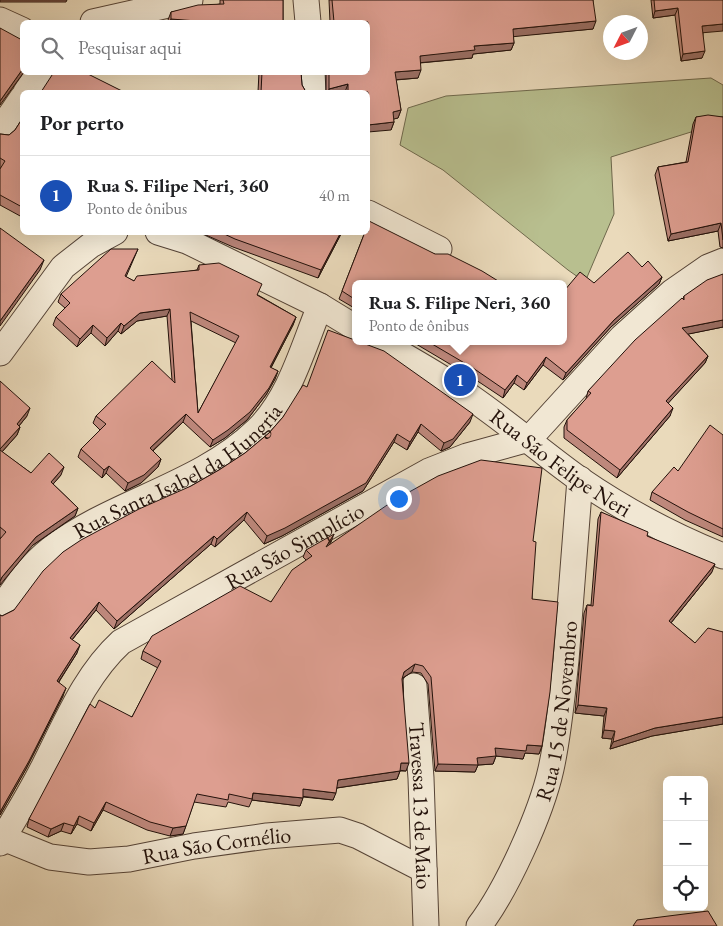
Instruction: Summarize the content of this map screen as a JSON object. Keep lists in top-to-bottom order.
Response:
{
  "streets": {
    "street": [
      "Rua São Felipe Neri",
      "Rua Santa Isabel da Hungria",
      "Rua São Simplício",
      "Rua 15 de Novembro",
      "Travessa 13 de Maio",
      "Rua São Cornélio"
    ]
  },
  "crossings": [
    ["Rua São Felipe Neri", "Rua São Simplício"],
    ["Rua São Felipe Neri", "Rua 15 de Novembro"],
    ["Rua São Simplício", "Rua São Cornélio"],
    ["Travessa 13 de Maio", "Rua São Cornélio"]
  ],
  "north": "bottom left",
  "page": {
    "search": "Pesquisar aqui",
    "heading": "Por perto",
    "list": [
      {
        "mark": "1",
        "name": "Rua S. Filipe Neri, 360",
        "note": "Ponto de ônibus",
        "value": "40 m"
      }
    ],
    "popup": ["Rua S. Filipe Neri, 360", "Ponto de ônibus"],
    "pins": "1",
    "map_buttons": ["+", "−"]
  }
}
